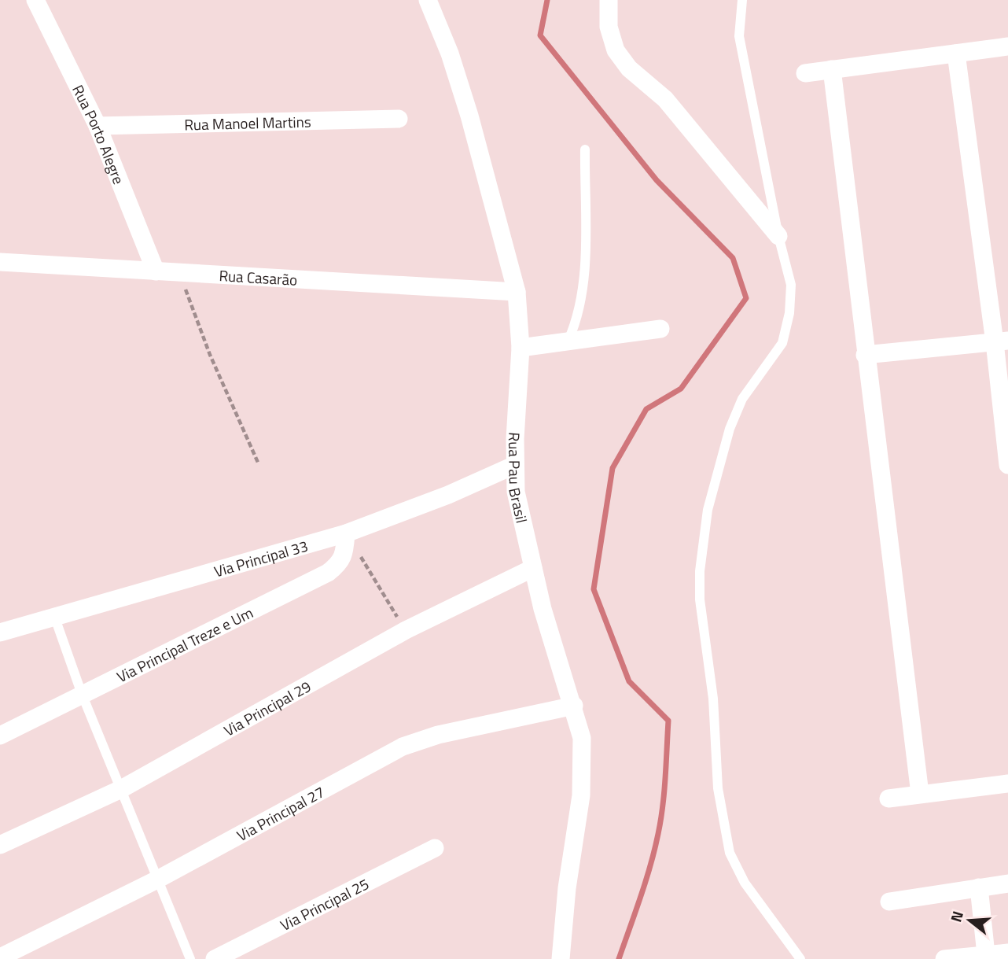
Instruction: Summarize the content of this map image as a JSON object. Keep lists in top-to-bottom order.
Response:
{
  "streets": {
    "street": [
      "Rua Manoel Martins",
      "Rua Porto Alegre",
      "Rua Casarão",
      "Rua Pau Brasil",
      "Via Principal 33",
      "Via Principal Treze e Um",
      "Via Principal 29",
      "Via Principal 27",
      "Via Principal 25"
    ]
  },
  "crossings": [
    ["Rua Manoel Martins", "Rua Porto Alegre"],
    ["Rua Porto Alegre", "Rua Casarão"],
    ["Rua Casarão", "Rua Pau Brasil"],
    ["Rua Pau Brasil", "Via Principal 33"],
    ["Rua Pau Brasil", "Via Principal 29"],
    ["Rua Pau Brasil", "Via Principal 27"],
    ["Via Principal 33", "Via Principal Treze e Um"]
  ],
  "north": "left"
}
